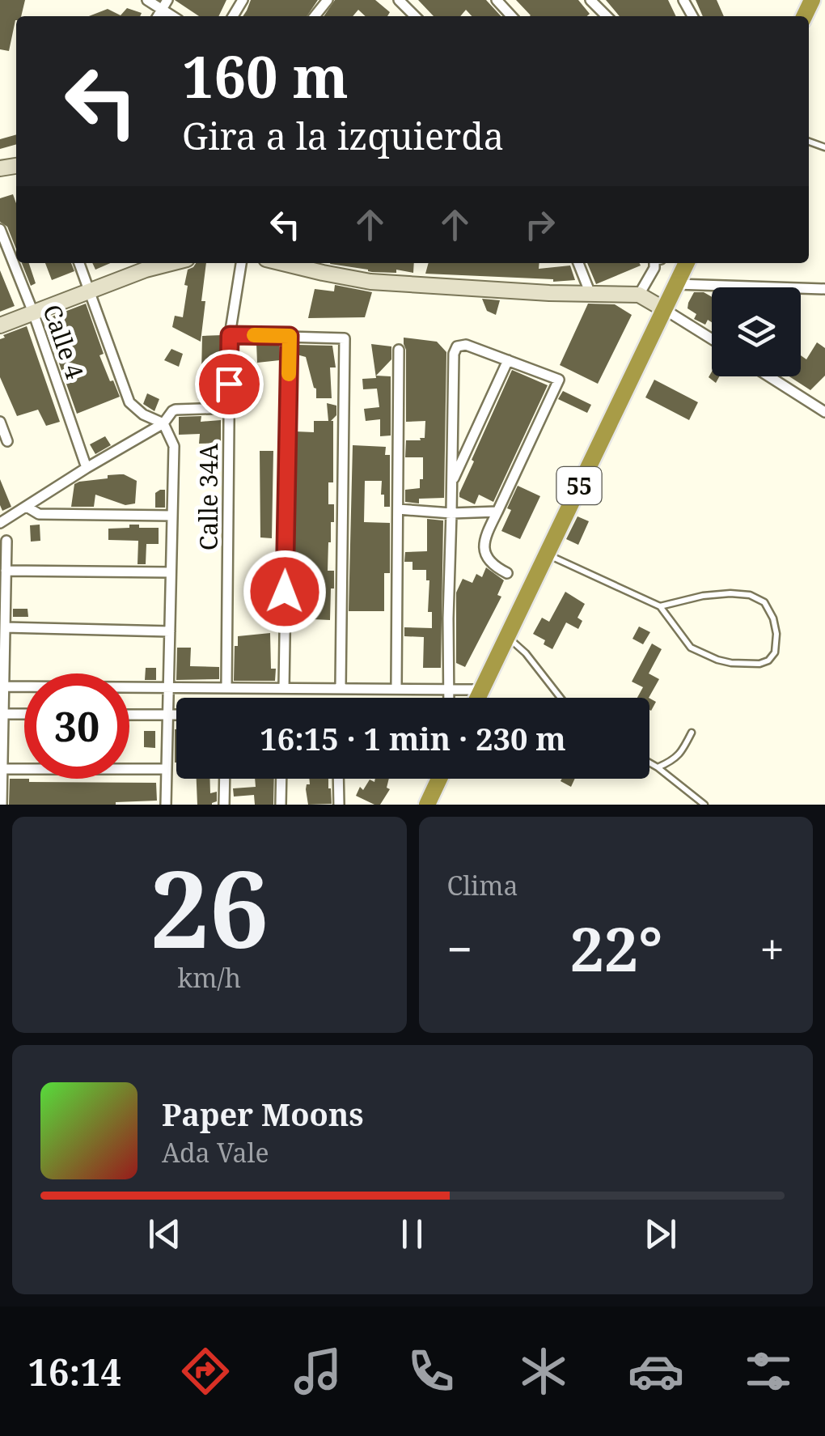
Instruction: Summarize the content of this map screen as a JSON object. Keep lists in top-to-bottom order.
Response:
{
  "streets": {
    "highway": ["55"],
    "street": ["Calle 4", "Calle 34A"]
  },
  "page": {
    "turn": ["160 m", "Gira a la izquierda"],
    "limit": "30",
    "trip": "16:15 · 1 min · 230 m",
    "tile": [
      ["26", "km/h"],
      "Clima"
    ],
    "heat": ["−", "22°", "+"],
    "song": ["Paper Moons", "Ada Vale"],
    "tabs": "16:14"
  }
}
